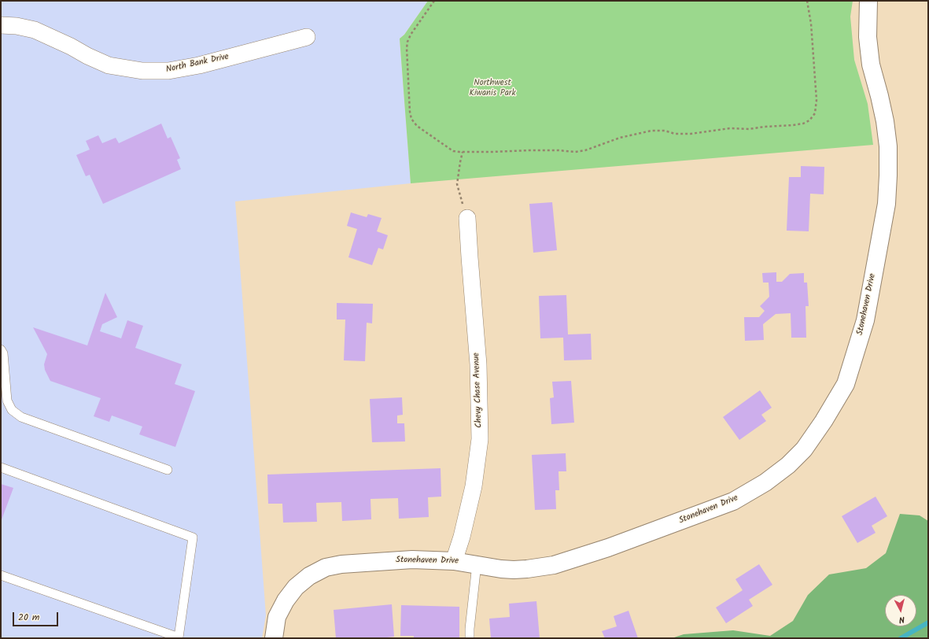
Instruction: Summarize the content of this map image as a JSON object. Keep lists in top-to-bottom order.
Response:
{
  "streets": {
    "street": ["North Bank Drive", "Stonehaven Drive", "Chevy Chase Avenue"]
  },
  "crossings": [
    ["Stonehaven Drive", "Chevy Chase Avenue"]
  ],
  "parks": ["Northwest Kiwanis Park"],
  "scale_bar": "20 m",
  "north": "bottom"
}
